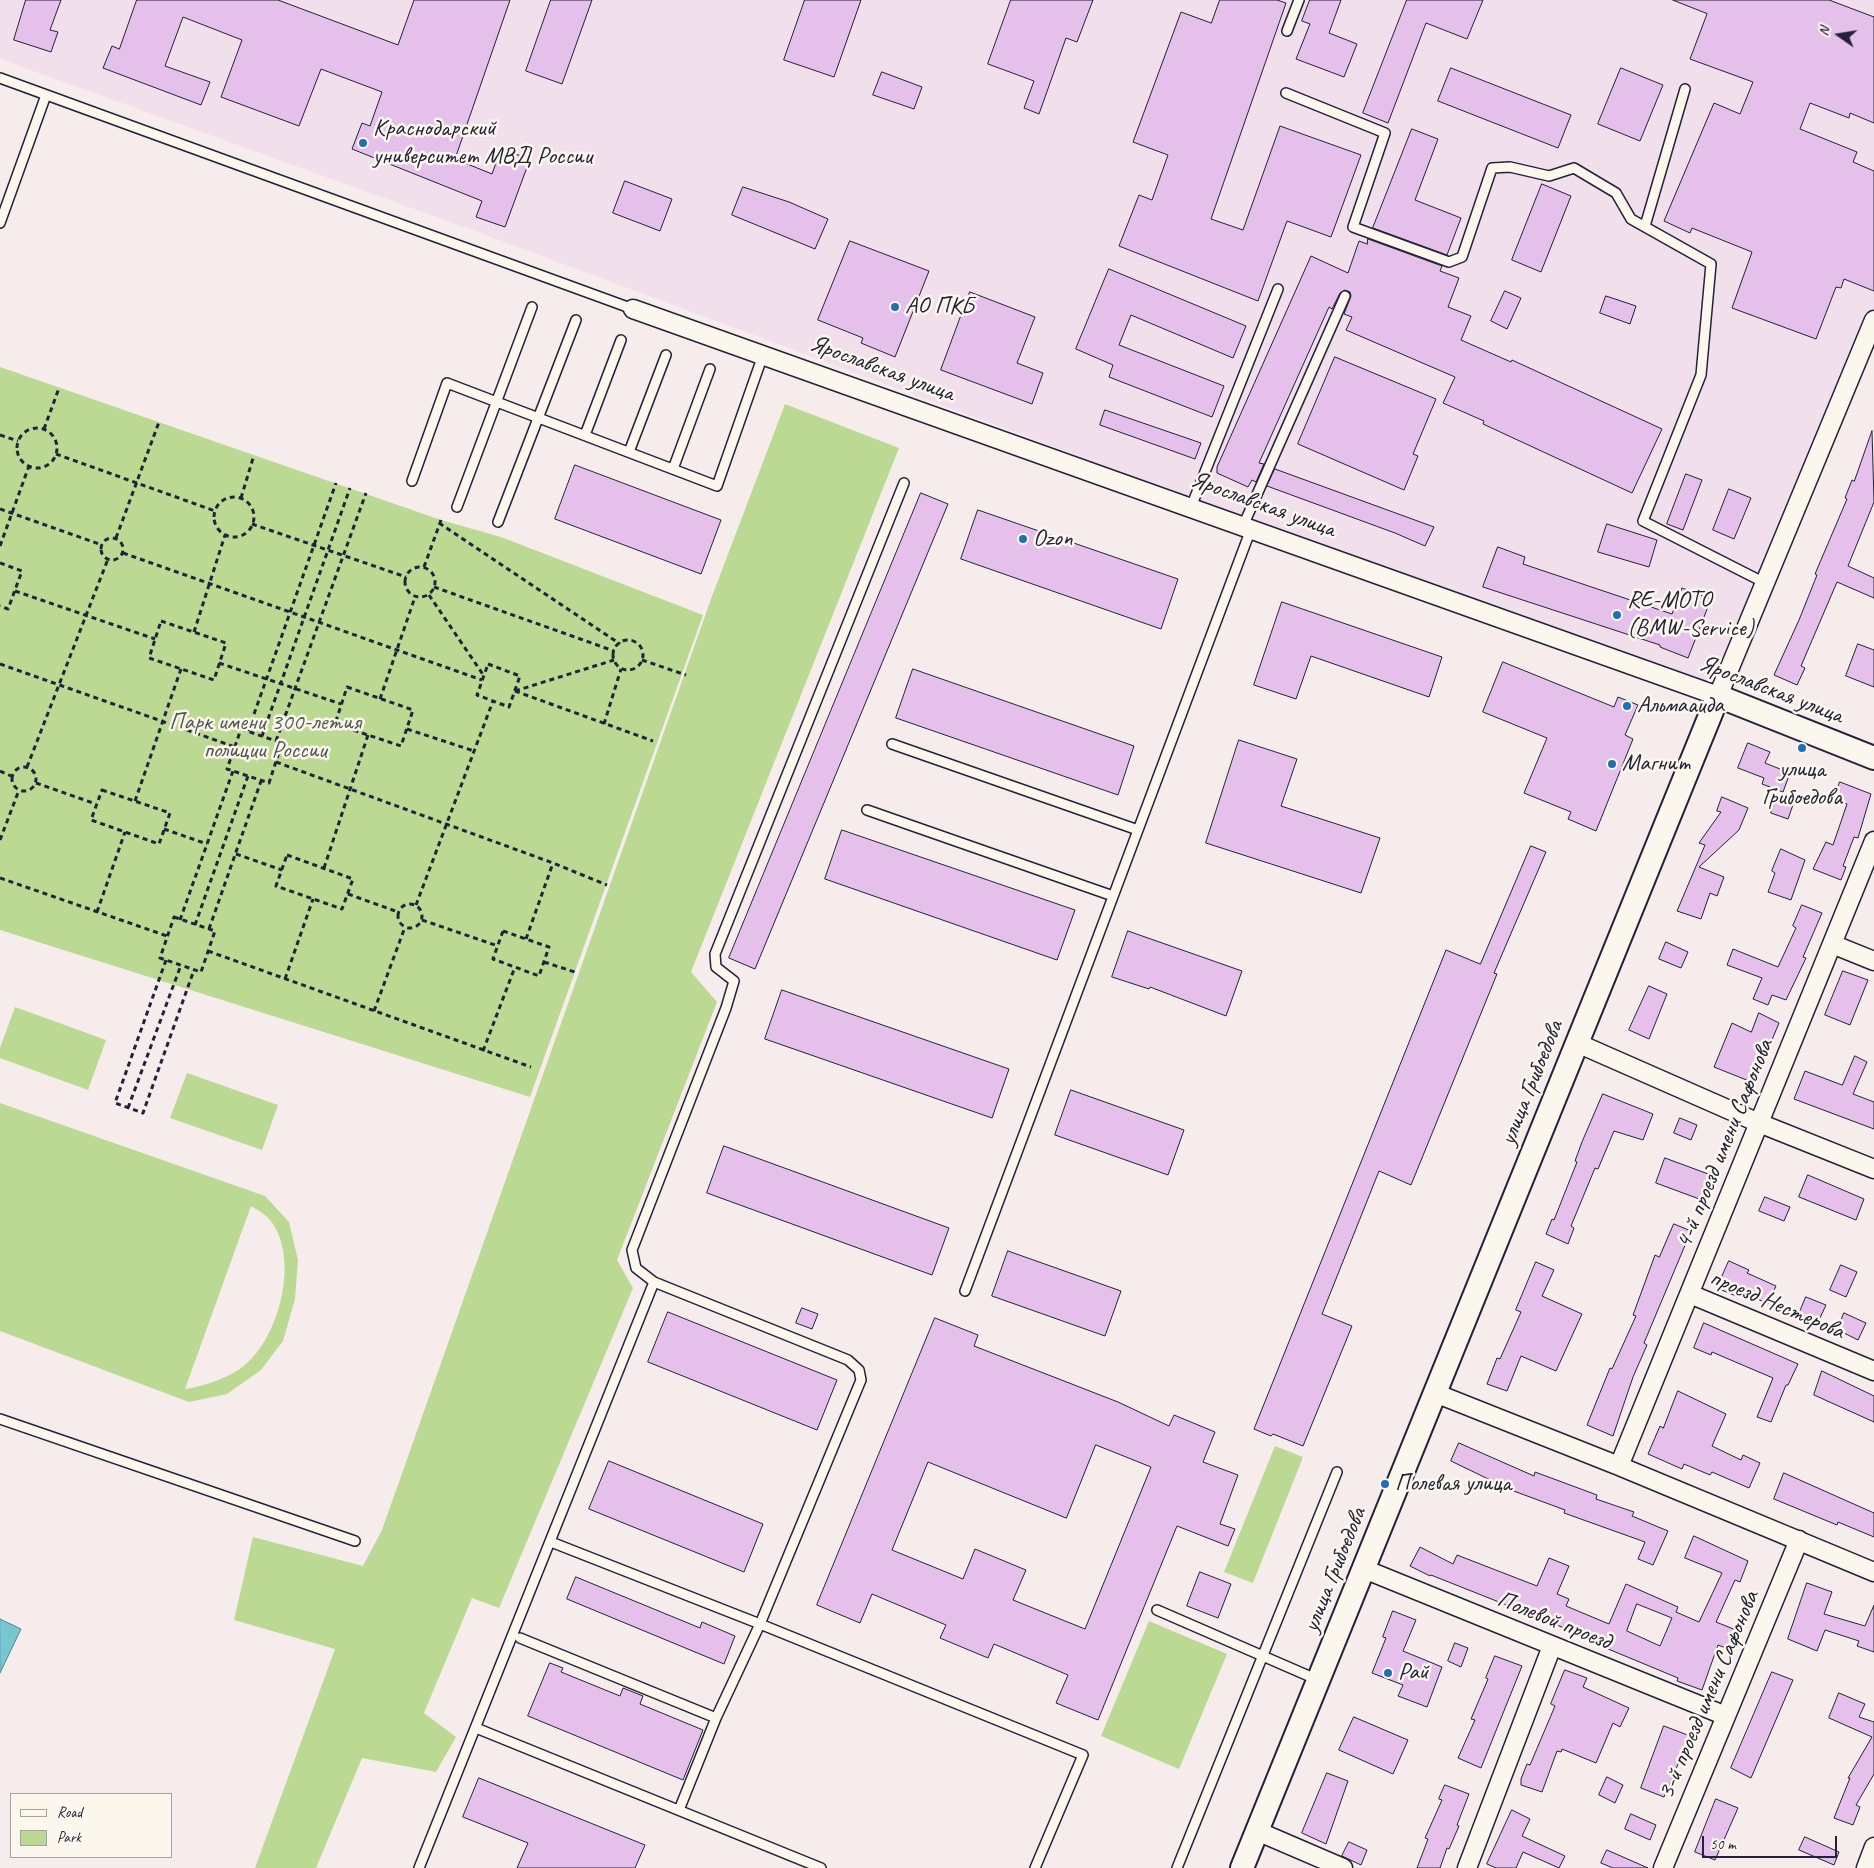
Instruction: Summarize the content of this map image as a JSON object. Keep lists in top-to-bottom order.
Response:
{
  "streets": {
    "street": [
      "Ярославская улица",
      "улица Грибоедова",
      "4-й проезд имени Сафонова",
      "проезд Нестерова",
      "Полевой проезд",
      "3-й проезд имени Сафонова"
    ]
  },
  "crossings": [
    ["Ярославская улица", "улица Грибоедова"],
    ["улица Грибоедова", "Полевой проезд"],
    ["4-й проезд имени Сафонова", "проезд Нестерова"],
    ["Полевой проезд", "3-й проезд имени Сафонова"]
  ],
  "parks": ["Парк имени 300-летия полиции России"],
  "places": [
    "Краснодарский университет МВД России",
    "АО ПКБ",
    "Ozon",
    "RE-MOTO (BMW-Service)",
    "Альмааида",
    "улица Грибоедова",
    "Магнит",
    "Полевая улица",
    "Рай"
  ],
  "legend": ["Road", "Park"],
  "scale_bar": "50 m",
  "north": "left"
}
